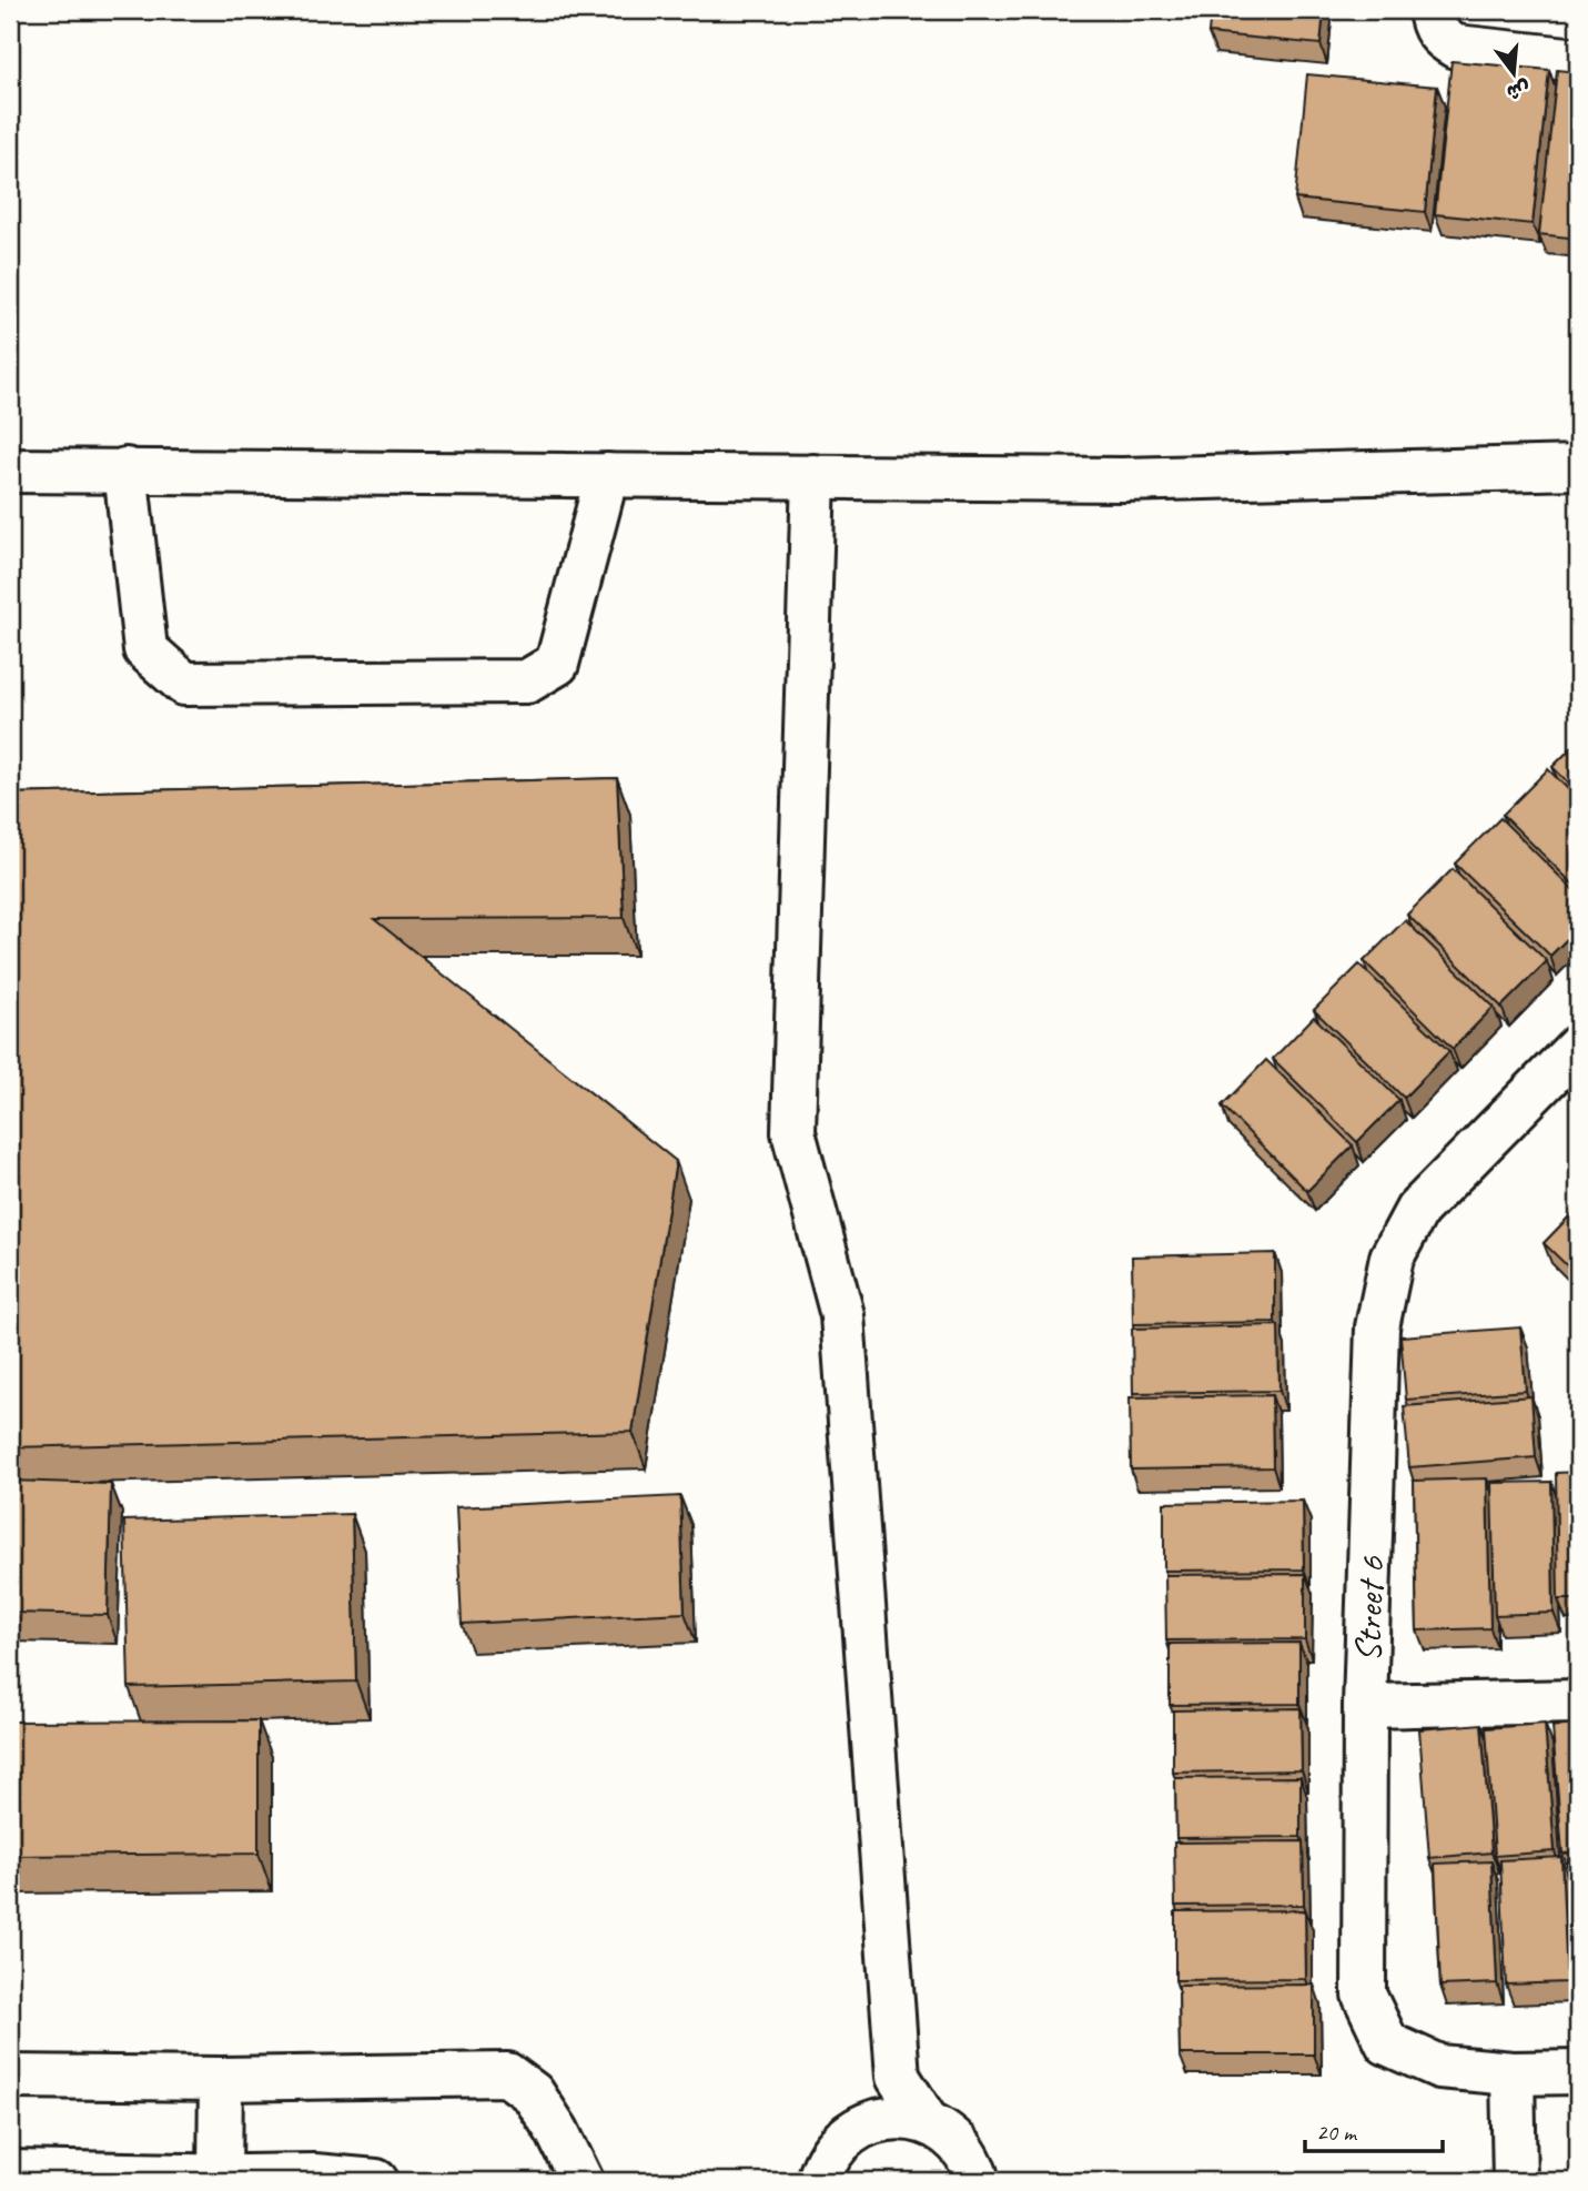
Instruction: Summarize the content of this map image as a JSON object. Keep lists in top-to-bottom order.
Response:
{
  "streets": {
    "street": ["Street 6"]
  },
  "scale_bar": "20 m",
  "north": "bottom"
}
